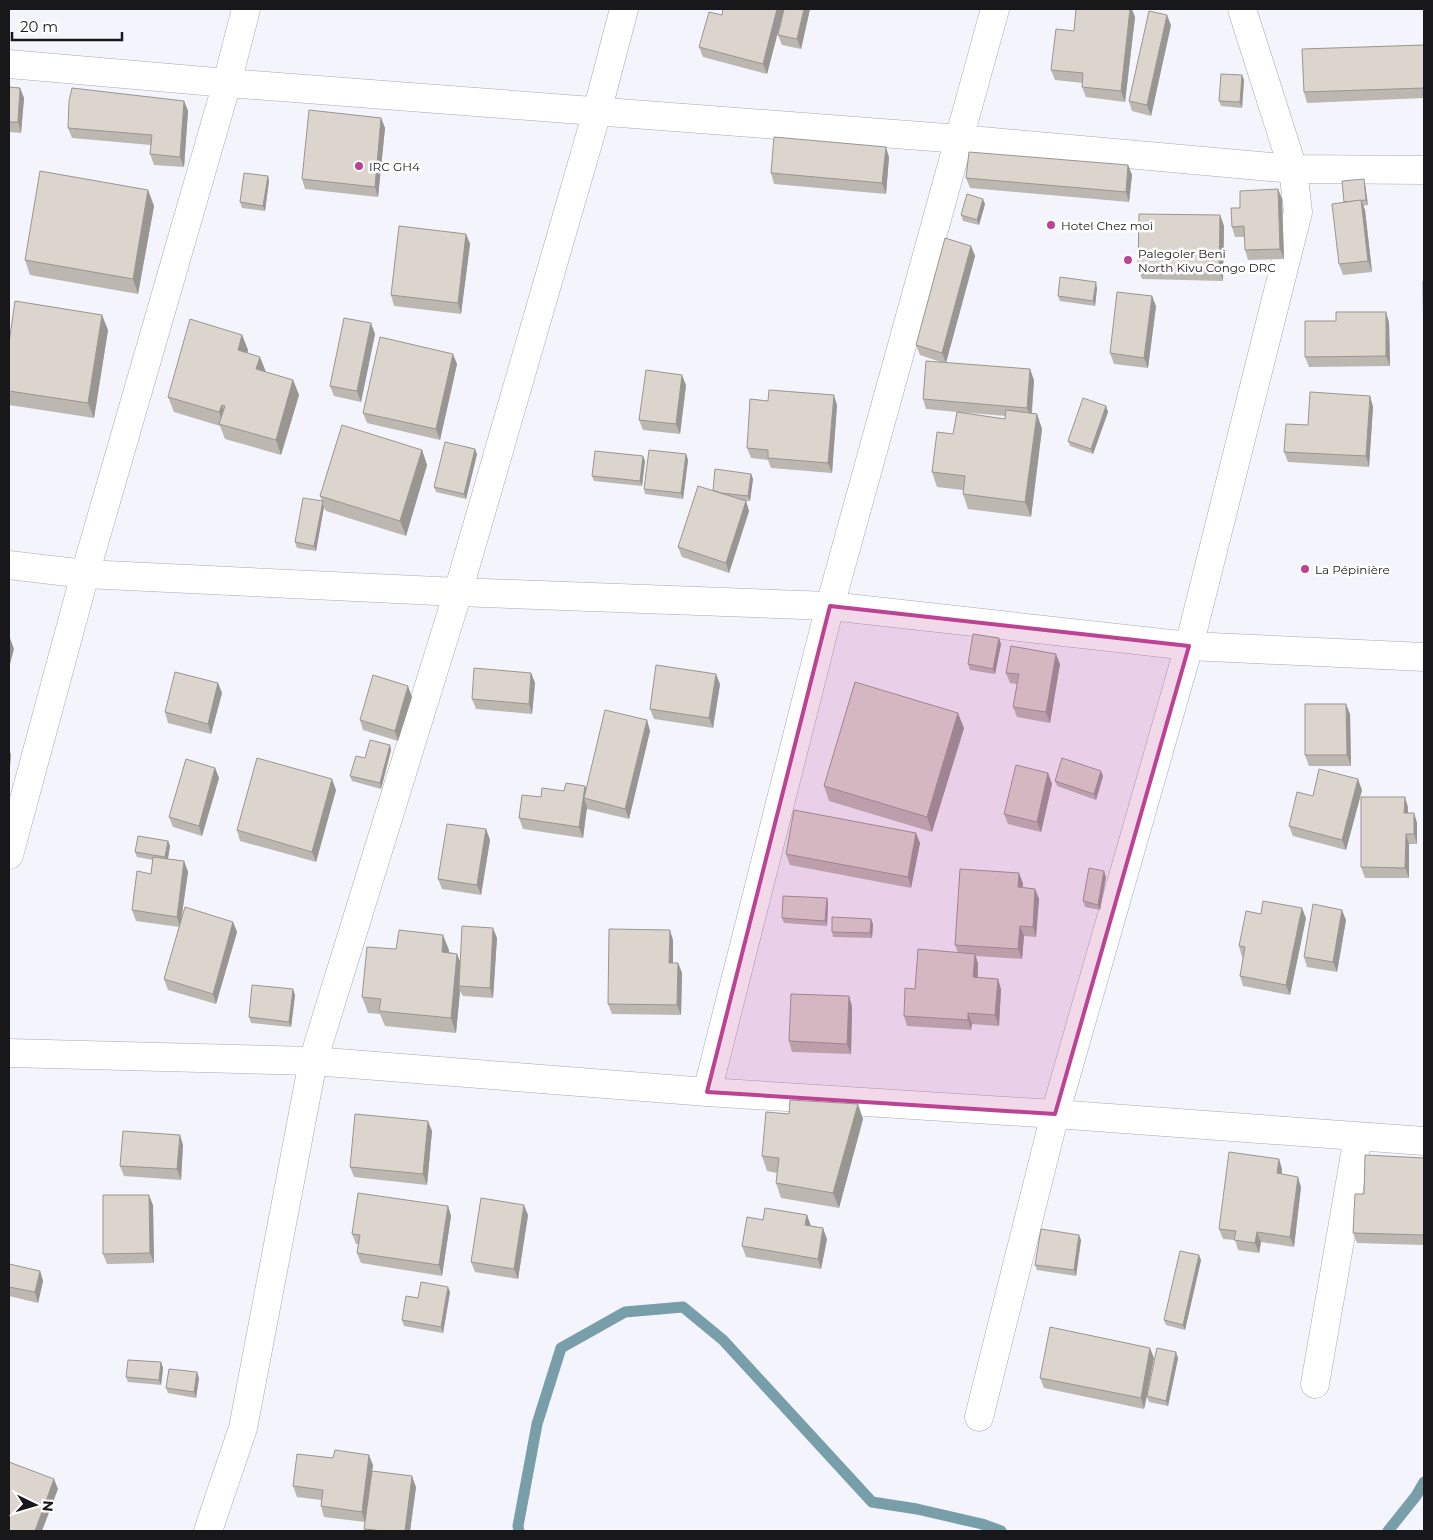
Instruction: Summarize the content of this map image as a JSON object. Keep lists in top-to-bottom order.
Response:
{
  "places": [
    "IRC GH4",
    "Hotel Chez moi",
    "Palegoler Beni North Kivu Congo DRC",
    "La Pépinière"
  ],
  "scale_bar": "20 m",
  "north": "right"
}
